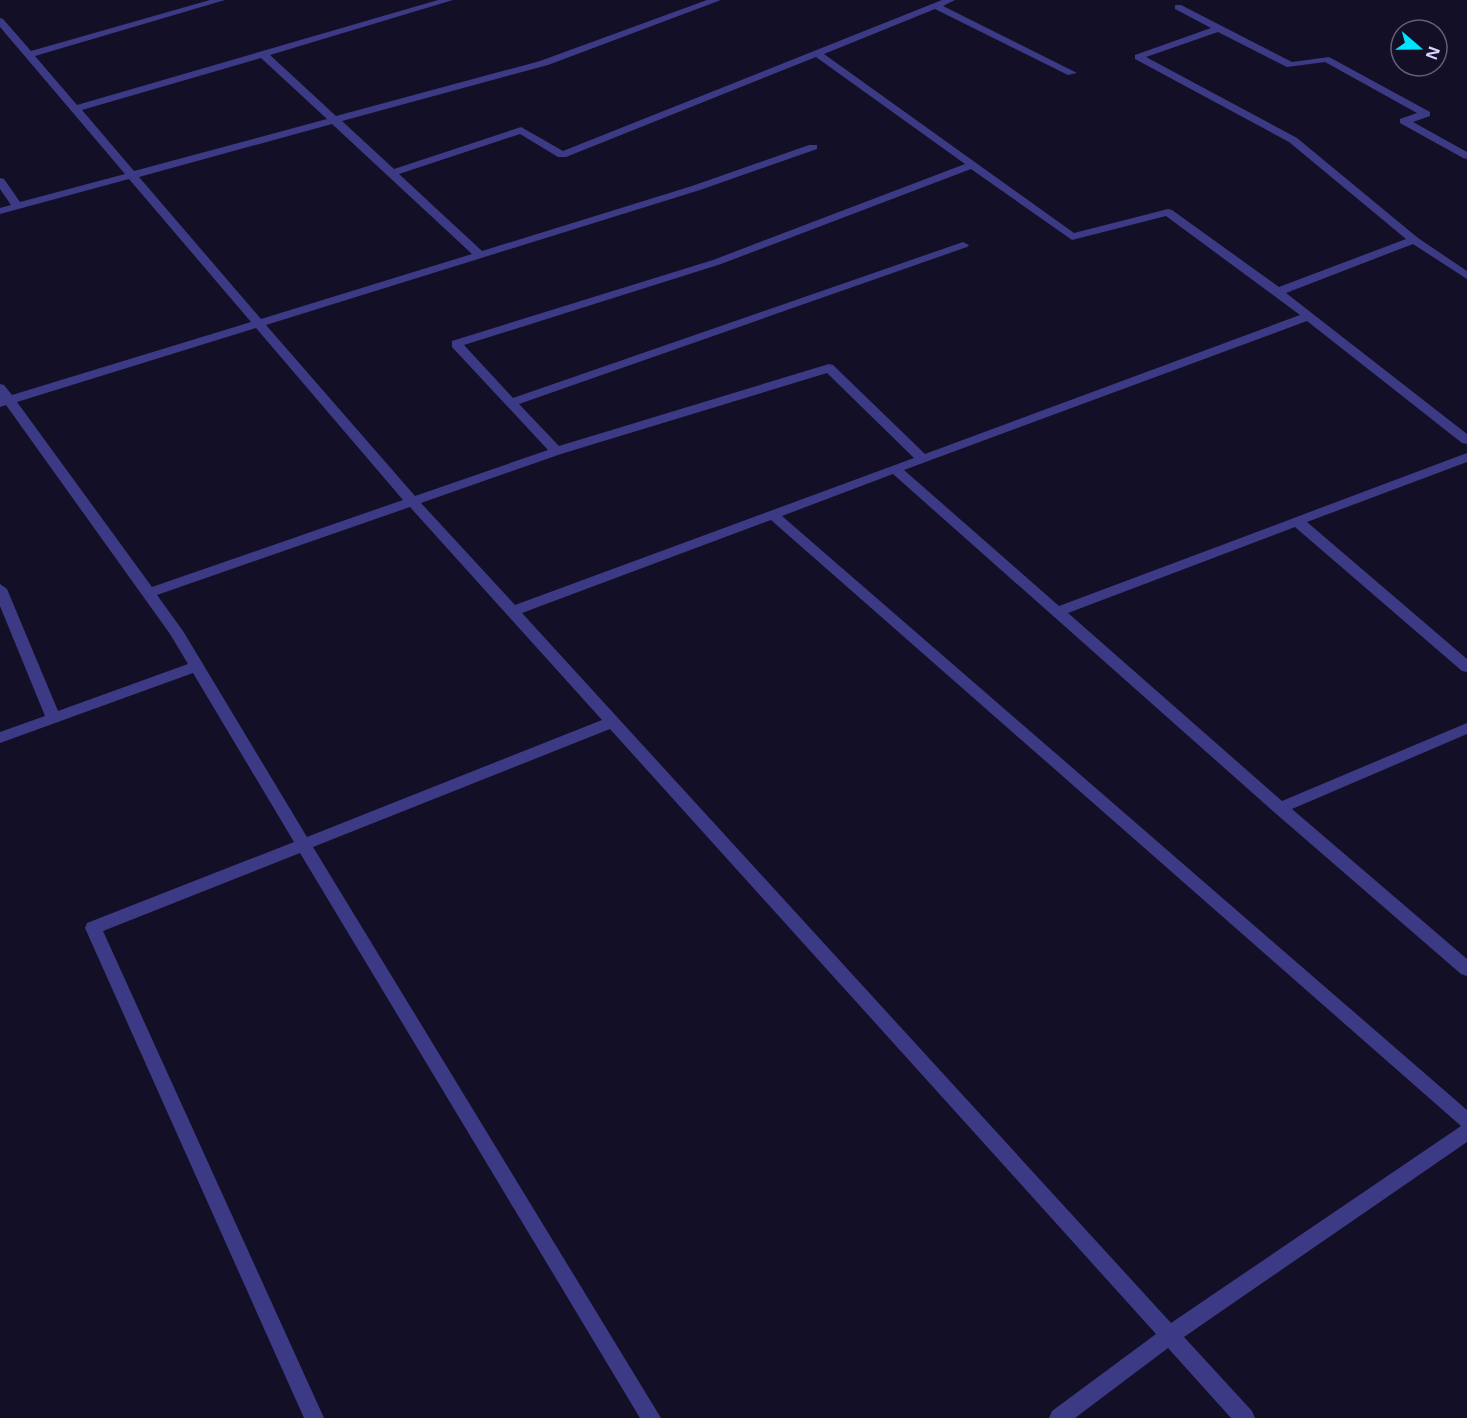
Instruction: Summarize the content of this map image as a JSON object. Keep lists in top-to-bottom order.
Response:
{
  "north": "right"
}
